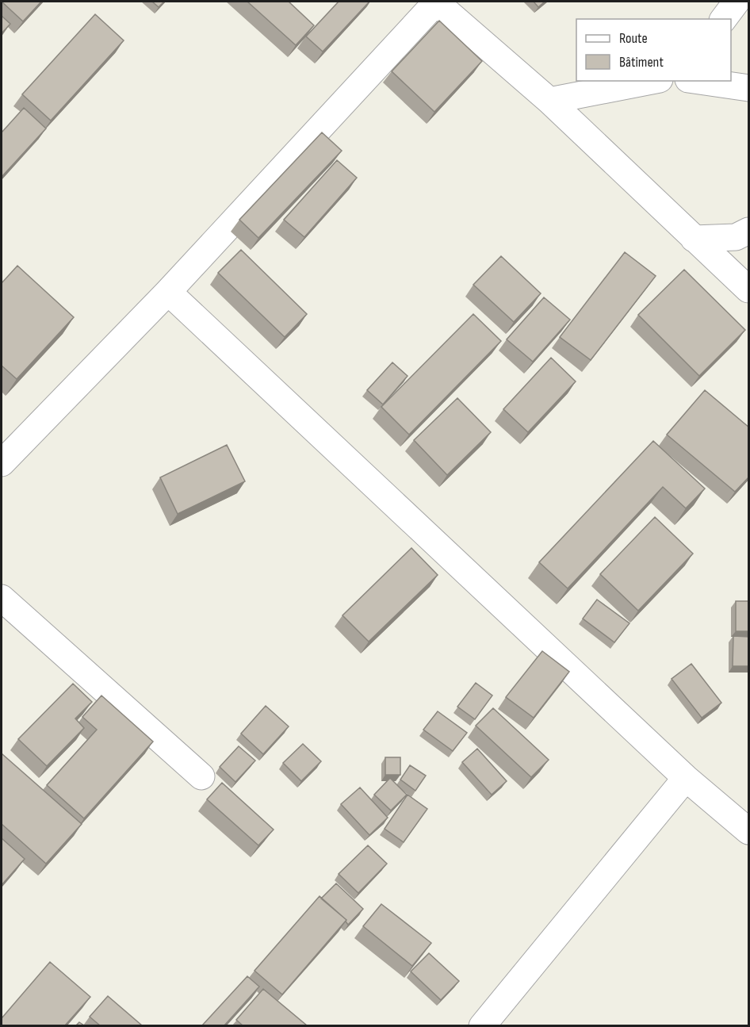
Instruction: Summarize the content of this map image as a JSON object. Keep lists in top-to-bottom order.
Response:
{
  "legend": ["Route", "Bâtiment"]
}
